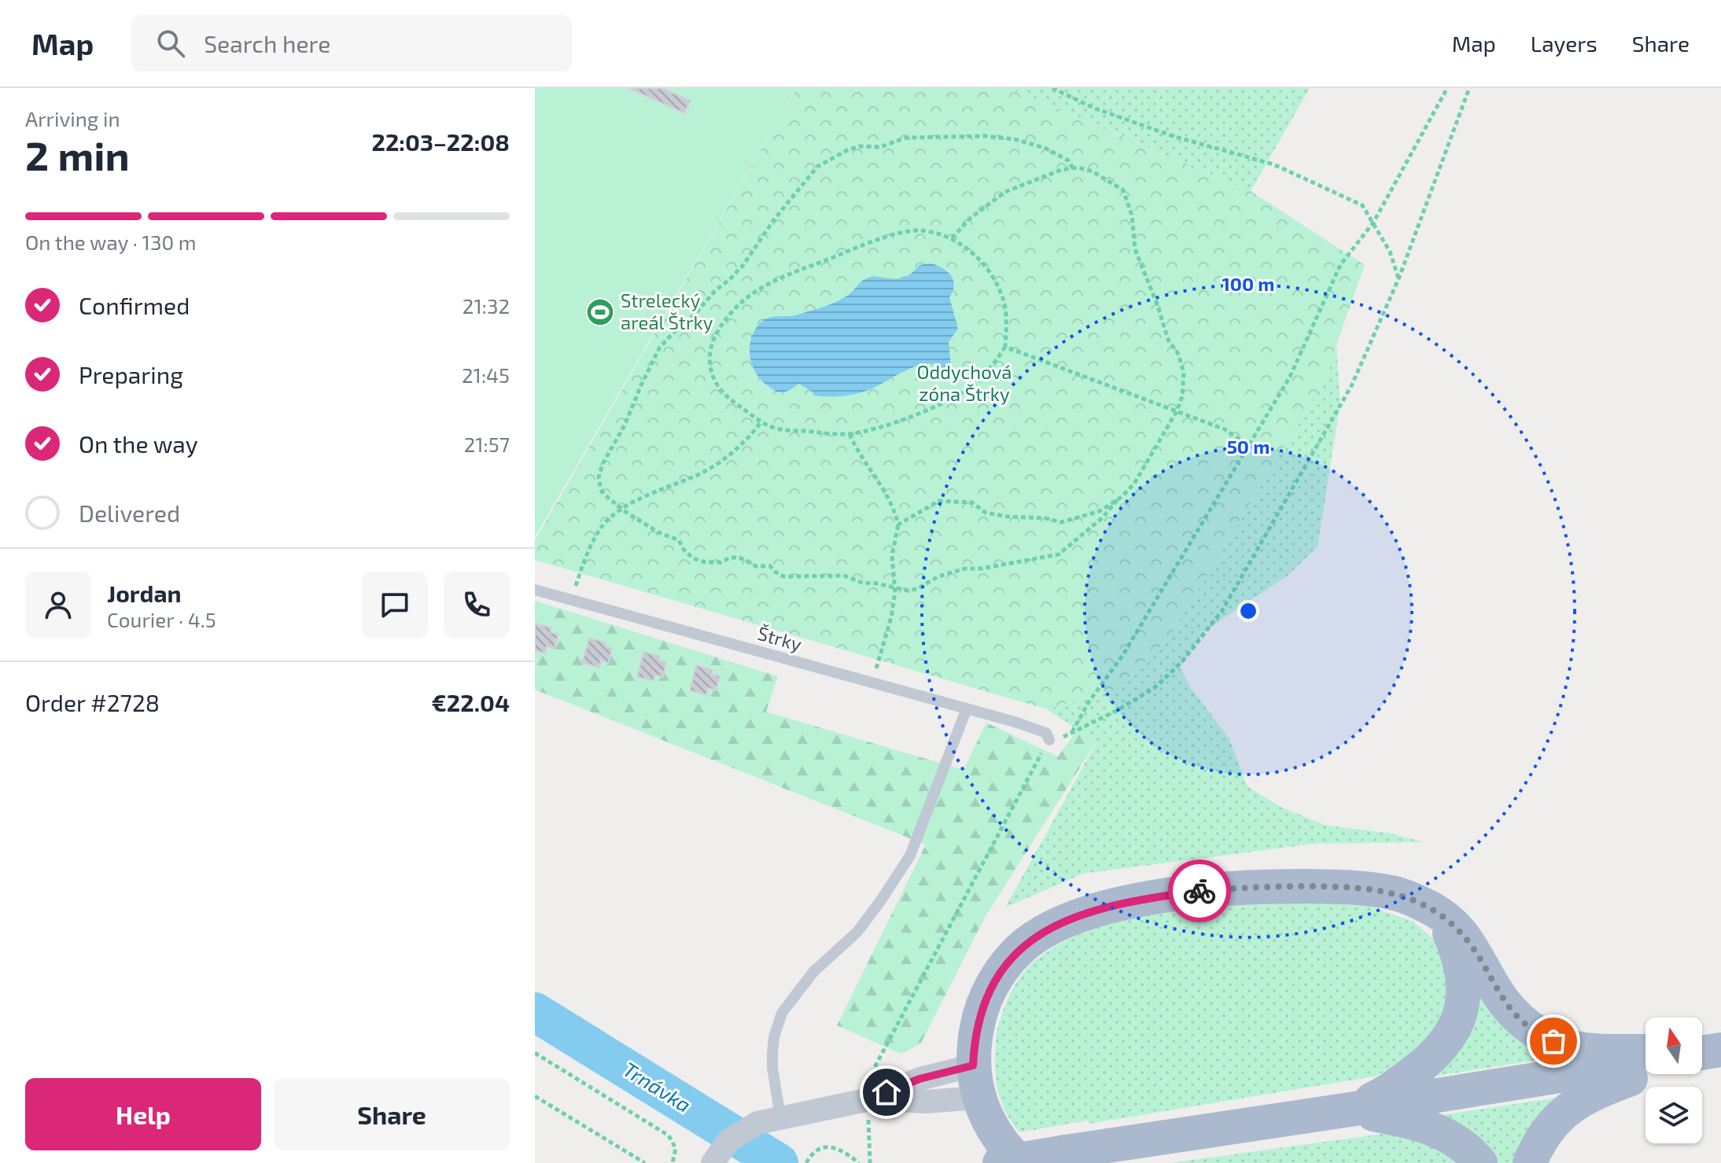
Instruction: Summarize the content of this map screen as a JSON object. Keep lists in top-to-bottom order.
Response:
{
  "streets": {
    "lane": ["Štrky"]
  },
  "water": ["Trnávka"],
  "parks": ["Oddychová zóna Štrky"],
  "places": {
    "sports": ["Strelecký areál Štrky"]
  },
  "north": "top",
  "page": {
    "header": "Map",
    "search": "Search here",
    "nav": ["Map", "Layers", "Share"],
    "heading": ["2 min", "Arriving in", "22:03–22:08"],
    "panel": [
      "Jordan",
      "Courier · 4.5",
      "Order #2728",
      "€22.04"
    ],
    "bar": "On the way · 130 m",
    "list": [
      ["Confirmed", "21:32"],
      ["Preparing", "21:45"],
      ["On the way", "21:57"],
      "Delivered"
    ],
    "buttons": ["Help", "Share"]
  },
  "rings": ["100 m", "50 m"]
}
